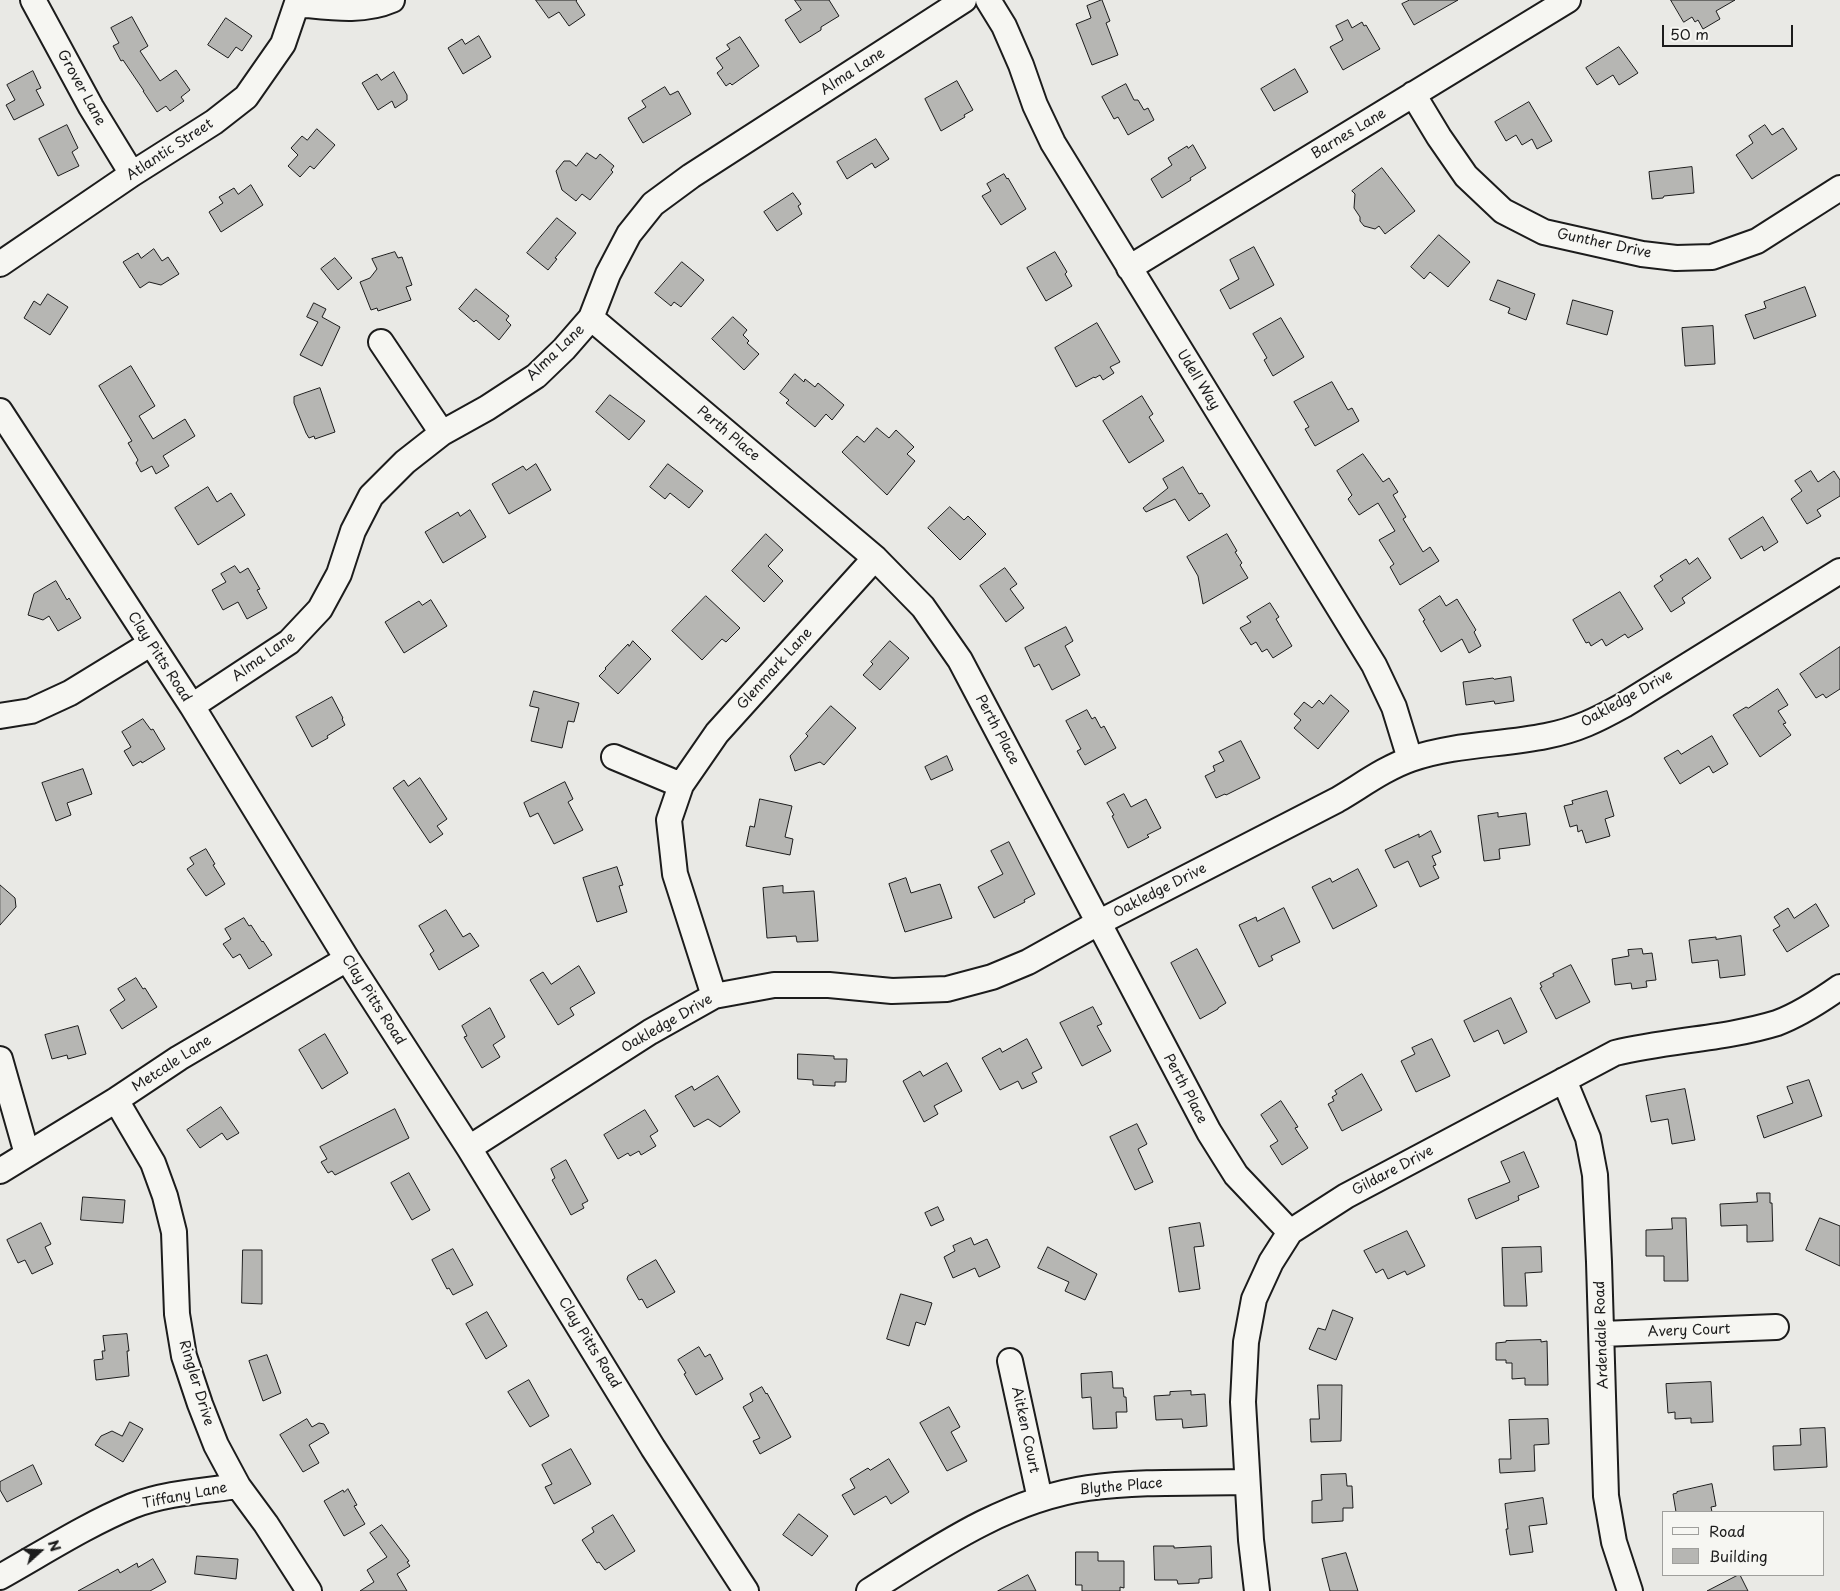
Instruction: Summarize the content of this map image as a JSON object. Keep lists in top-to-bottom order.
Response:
{
  "streets": {
    "street": [
      "Alma Lane",
      "Grover Lane",
      "Barnes Lane",
      "Atlantic Street",
      "Gunther Drive",
      "Udell Way",
      "Perth Place",
      "Clay Pitts Road",
      "Glenmark Lane",
      "Oakledge Drive",
      "Metcale Lane",
      "Gildare Drive",
      "Avery Court",
      "Ardendale Road",
      "Ringler Drive",
      "Aitken Court",
      "Blythe Place",
      "Tiffany Lane"
    ]
  },
  "crossings": [
    ["Alma Lane", "Perth Place"],
    ["Alma Lane", "Clay Pitts Road"],
    ["Grover Lane", "Atlantic Street"],
    ["Barnes Lane", "Gunther Drive"],
    ["Barnes Lane", "Udell Way"],
    ["Udell Way", "Oakledge Drive"],
    ["Perth Place", "Glenmark Lane"],
    ["Perth Place", "Oakledge Drive"],
    ["Perth Place", "Gildare Drive"],
    ["Clay Pitts Road", "Oakledge Drive"],
    ["Clay Pitts Road", "Metcale Lane"],
    ["Glenmark Lane", "Oakledge Drive"],
    ["Metcale Lane", "Ringler Drive"],
    ["Gildare Drive", "Ardendale Road"],
    ["Gildare Drive", "Blythe Place"],
    ["Avery Court", "Ardendale Road"],
    ["Ringler Drive", "Tiffany Lane"],
    ["Aitken Court", "Blythe Place"]
  ],
  "legend": ["Road", "Building"],
  "scale_bar": "50 m",
  "north": "right"
}
